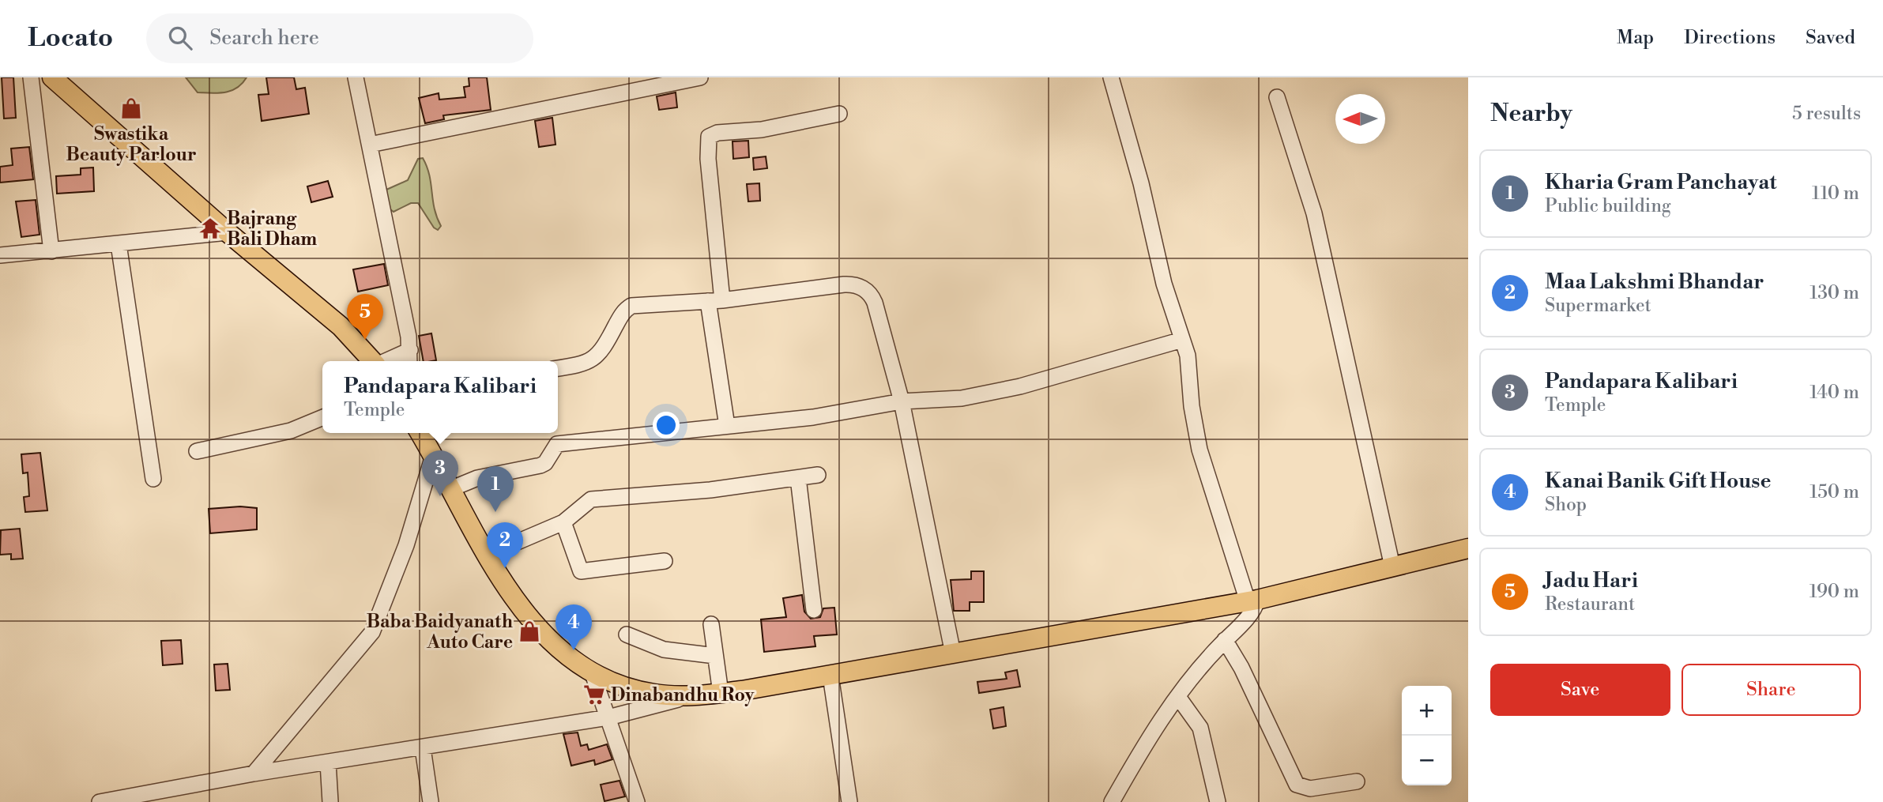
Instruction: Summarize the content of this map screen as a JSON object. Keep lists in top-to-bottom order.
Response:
{
  "places": {
    "shop": ["Swastika Beauty Parlour", "Baba Baidyanath Auto Care"],
    "temple": ["Bajrang Bali Dham"],
    "supermarket": ["Dinabandhu Roy"]
  },
  "north": "left",
  "page": {
    "header": "Locato",
    "search": "Search here",
    "nav": ["Map", "Directions", "Saved"],
    "heading": ["Nearby", "5 results"],
    "list": [
      {
        "mark": "1",
        "name": "Kharia Gram Panchayat",
        "note": "Public building",
        "value": "110 m"
      },
      {
        "mark": "2",
        "name": "Maa Lakshmi Bhandar",
        "note": "Supermarket",
        "value": "130 m"
      },
      {
        "mark": "3",
        "name": "Pandapara Kalibari",
        "note": "Temple",
        "value": "140 m"
      },
      {
        "mark": "4",
        "name": "Kanai Banik Gift House",
        "note": "Shop",
        "value": "150 m"
      },
      {
        "mark": "5",
        "name": "Jadu Hari",
        "note": "Restaurant",
        "value": "190 m"
      }
    ],
    "pins": [
      "5",
      "3",
      "1",
      "2",
      "4"
    ],
    "popup": ["Pandapara Kalibari", "Temple"],
    "buttons": ["Save", "Share"],
    "map_buttons": ["+", "−"]
  }
}
